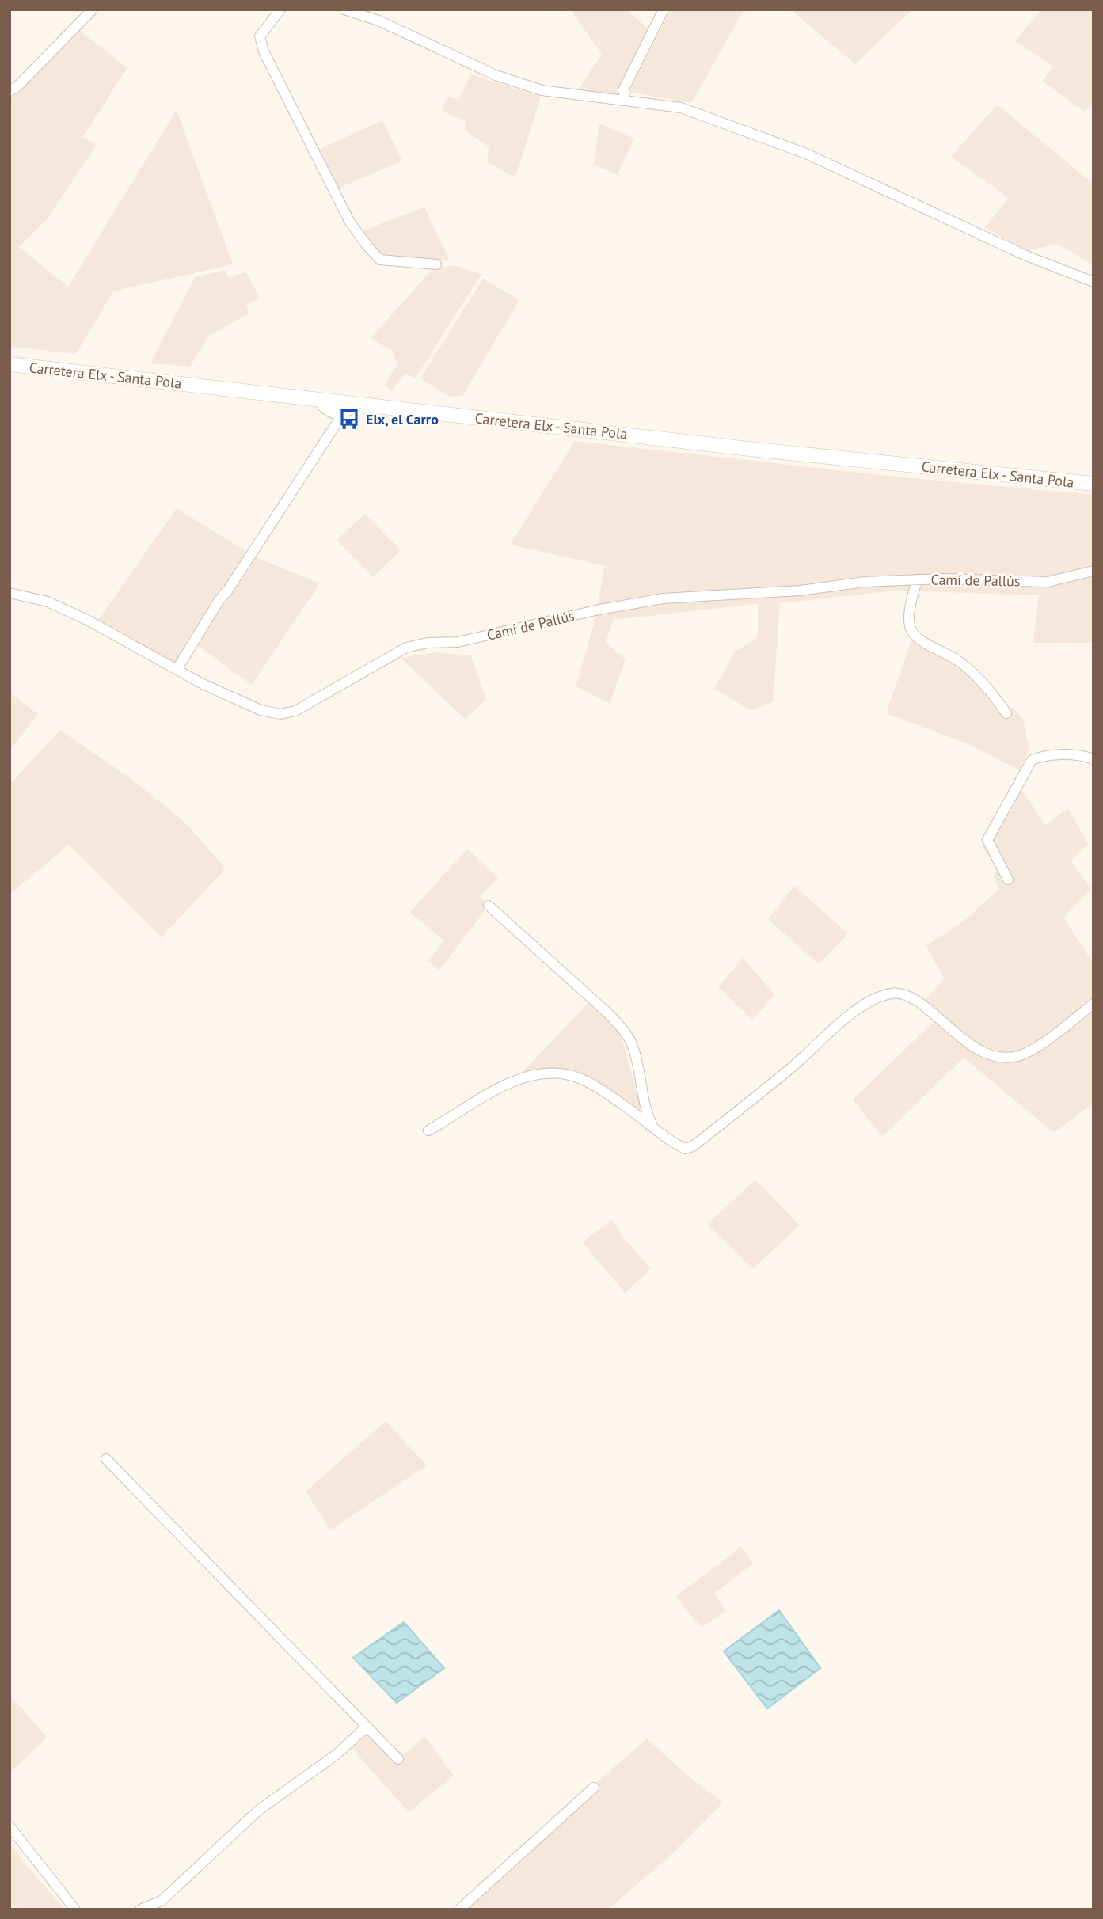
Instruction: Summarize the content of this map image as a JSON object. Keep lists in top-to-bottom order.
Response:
{
  "streets": {
    "main road": ["Carretera Elx - Santa Pola"],
    "street": ["Camí de Pallús"]
  },
  "places": {
    "bus stop": ["Elx, el Carro"]
  }
}
